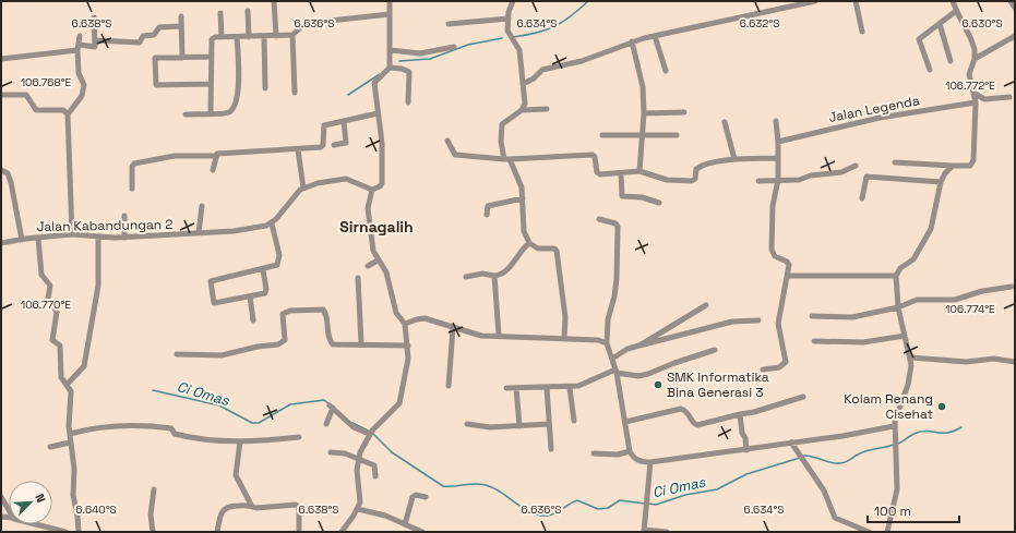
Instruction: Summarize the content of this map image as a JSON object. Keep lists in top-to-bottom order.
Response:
{
  "streets": {
    "street": ["Jalan Legenda", "Jalan Kabandungan 2"]
  },
  "districts": ["Sirnagalih"],
  "water": ["Ci Omas"],
  "places": ["SMK Informatika Bina Generasi 3", "Kolam Renang Cisehat"],
  "scale_bar": "100 m",
  "north": "top right",
  "coordinates": [
    "6.638°S",
    "6.636°S",
    "6.634°S",
    "6.632°S",
    "6.630°S",
    "106.768°E",
    "106.772°E",
    "106.770°E",
    "106.774°E",
    "6.640°S"
  ]
}
